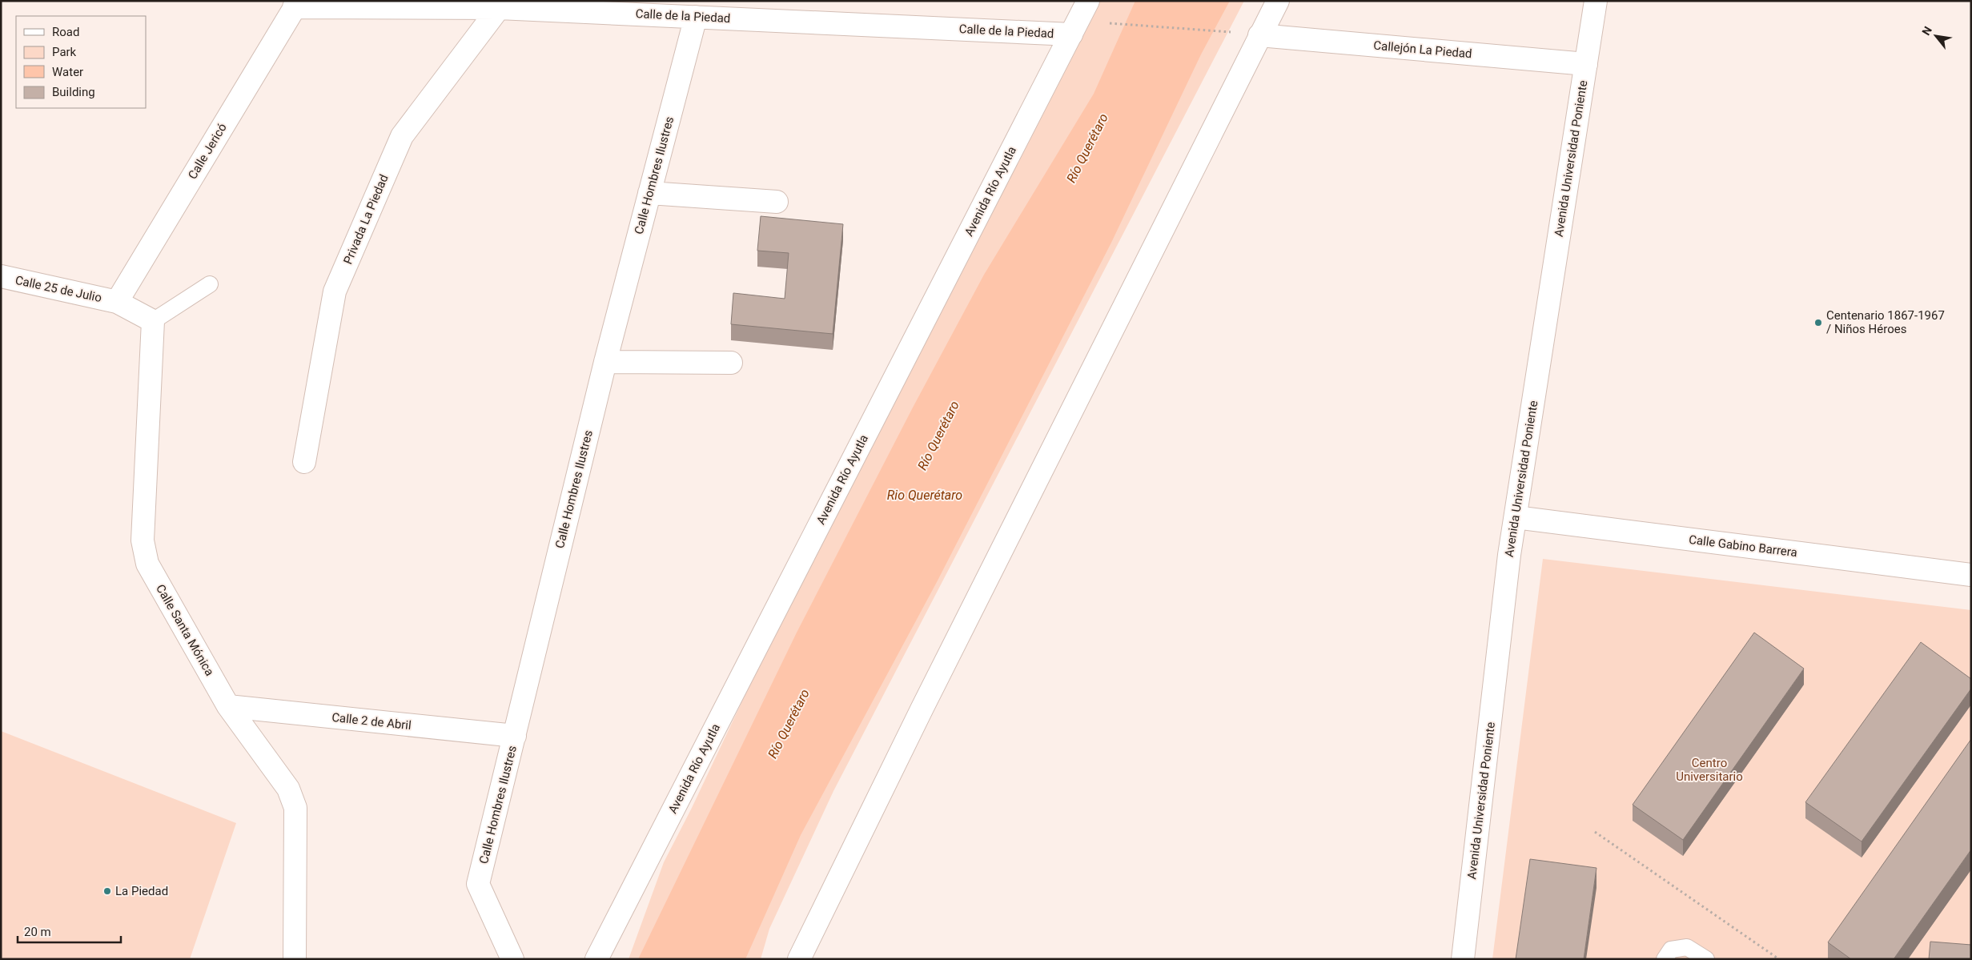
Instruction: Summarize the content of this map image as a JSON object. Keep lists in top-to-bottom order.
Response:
{
  "streets": {
    "street": [
      "Calle de la Piedad",
      "Callejón La Piedad",
      "Calle Jericó",
      "Avenida Universidad Poniente",
      "Calle Hombres Ilustres",
      "Avenida Río Ayutla",
      "Privada La Piedad",
      "Calle 25 de Julio",
      "Calle Gabino Barrera",
      "Calle Santa Mónica",
      "Calle 2 de Abril"
    ]
  },
  "crossings": [
    ["Calle de la Piedad", "Calle Jericó"],
    ["Calle de la Piedad", "Calle Hombres Ilustres"],
    ["Calle de la Piedad", "Avenida Río Ayutla"],
    ["Calle de la Piedad", "Privada La Piedad"],
    ["Callejón La Piedad", "Avenida Universidad Poniente"],
    ["Calle Jericó", "Calle 25 de Julio"],
    ["Avenida Universidad Poniente", "Calle Gabino Barrera"],
    ["Calle Hombres Ilustres", "Calle 2 de Abril"],
    ["Calle Santa Mónica", "Calle 2 de Abril"]
  ],
  "water": ["Río Querétaro", "Rio Querétaro"],
  "parks": ["Centro Universitario"],
  "places": ["Centenario 1867-1967 / Niños Héroes", "La Piedad"],
  "legend": [
    "Road",
    "Park",
    "Water",
    "Building"
  ],
  "scale_bar": "20 m",
  "north": "top left"
}
